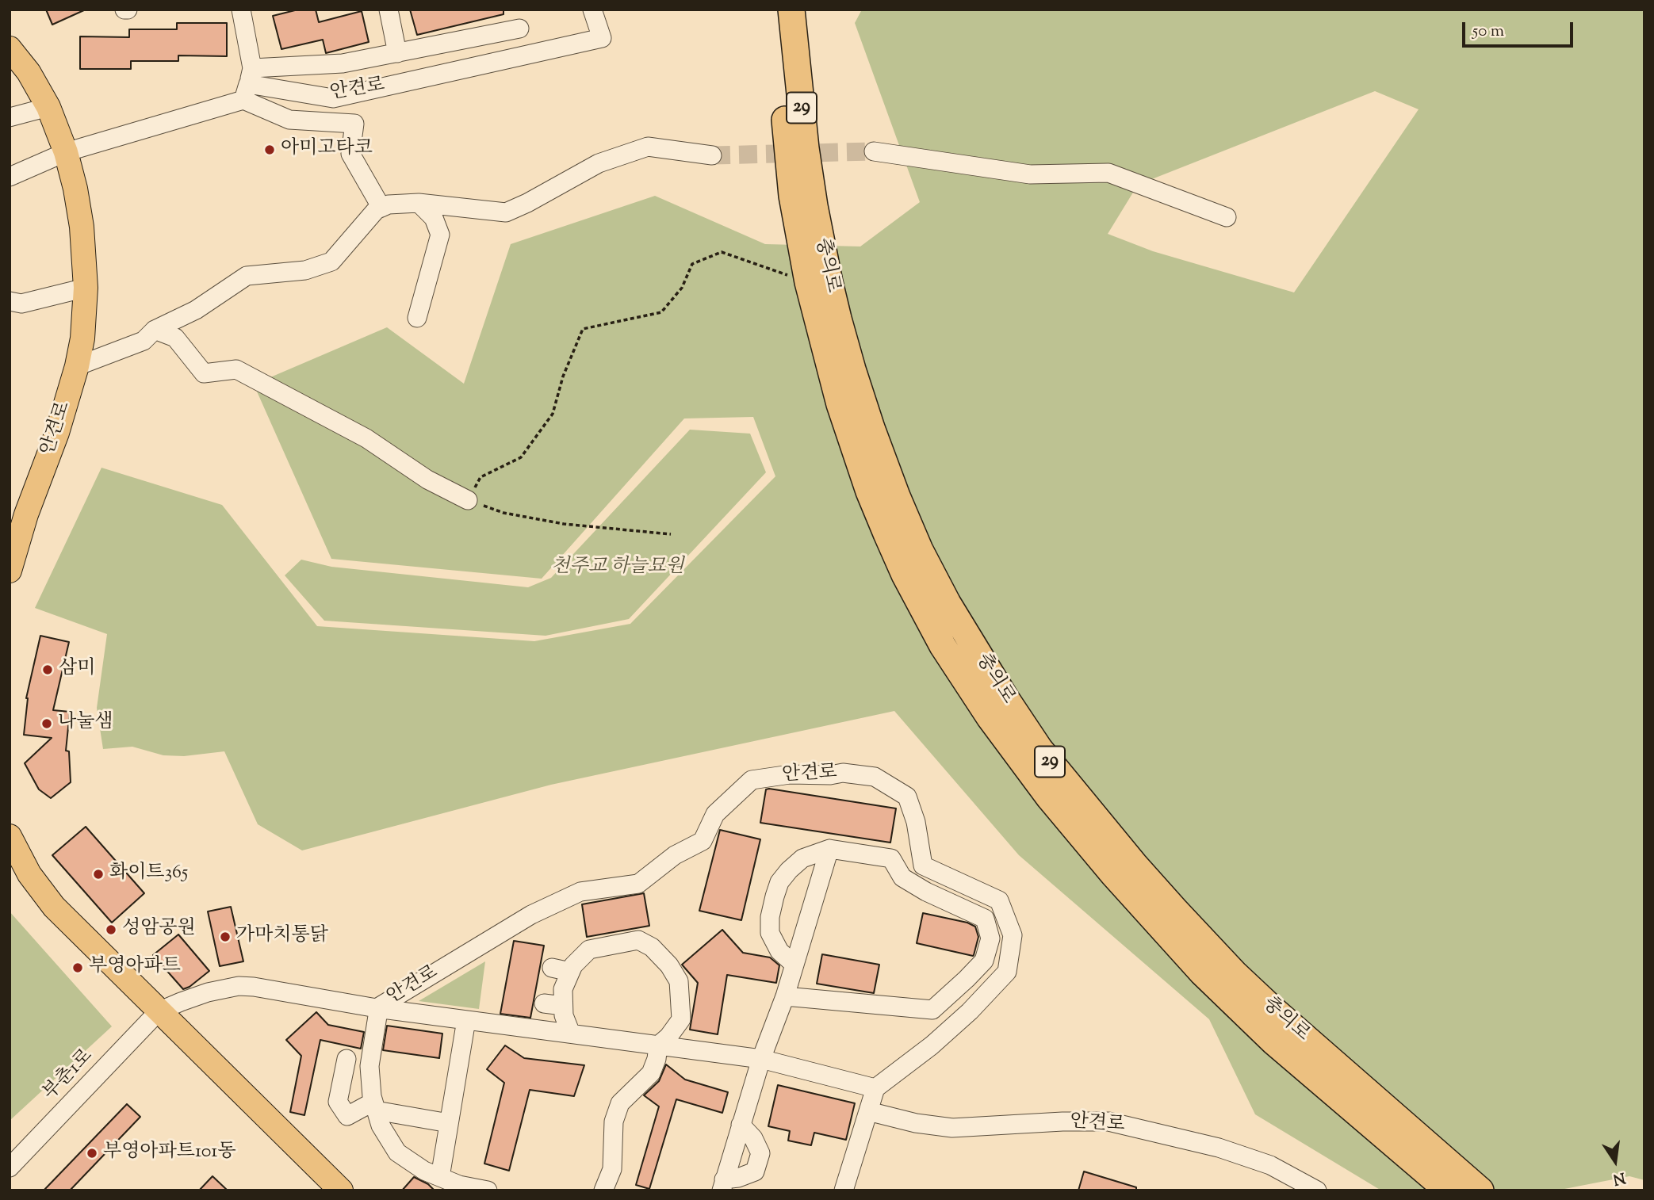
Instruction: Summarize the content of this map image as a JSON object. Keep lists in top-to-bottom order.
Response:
{
  "streets": {
    "highway": ["29", "충의로"],
    "main road": ["안견로"],
    "street": ["부춘1로"]
  },
  "crossings": [
    ["안견로", "부춘1로"]
  ],
  "parks": ["천주교 하늘묘원"],
  "places": [
    "아미고타코",
    "삼미",
    "나눌샘",
    "화이트365",
    "성암공원",
    "가마치통닭",
    "부영아파트",
    "부영아파트101동"
  ],
  "scale_bar": "50 m",
  "north": "bottom"
}
